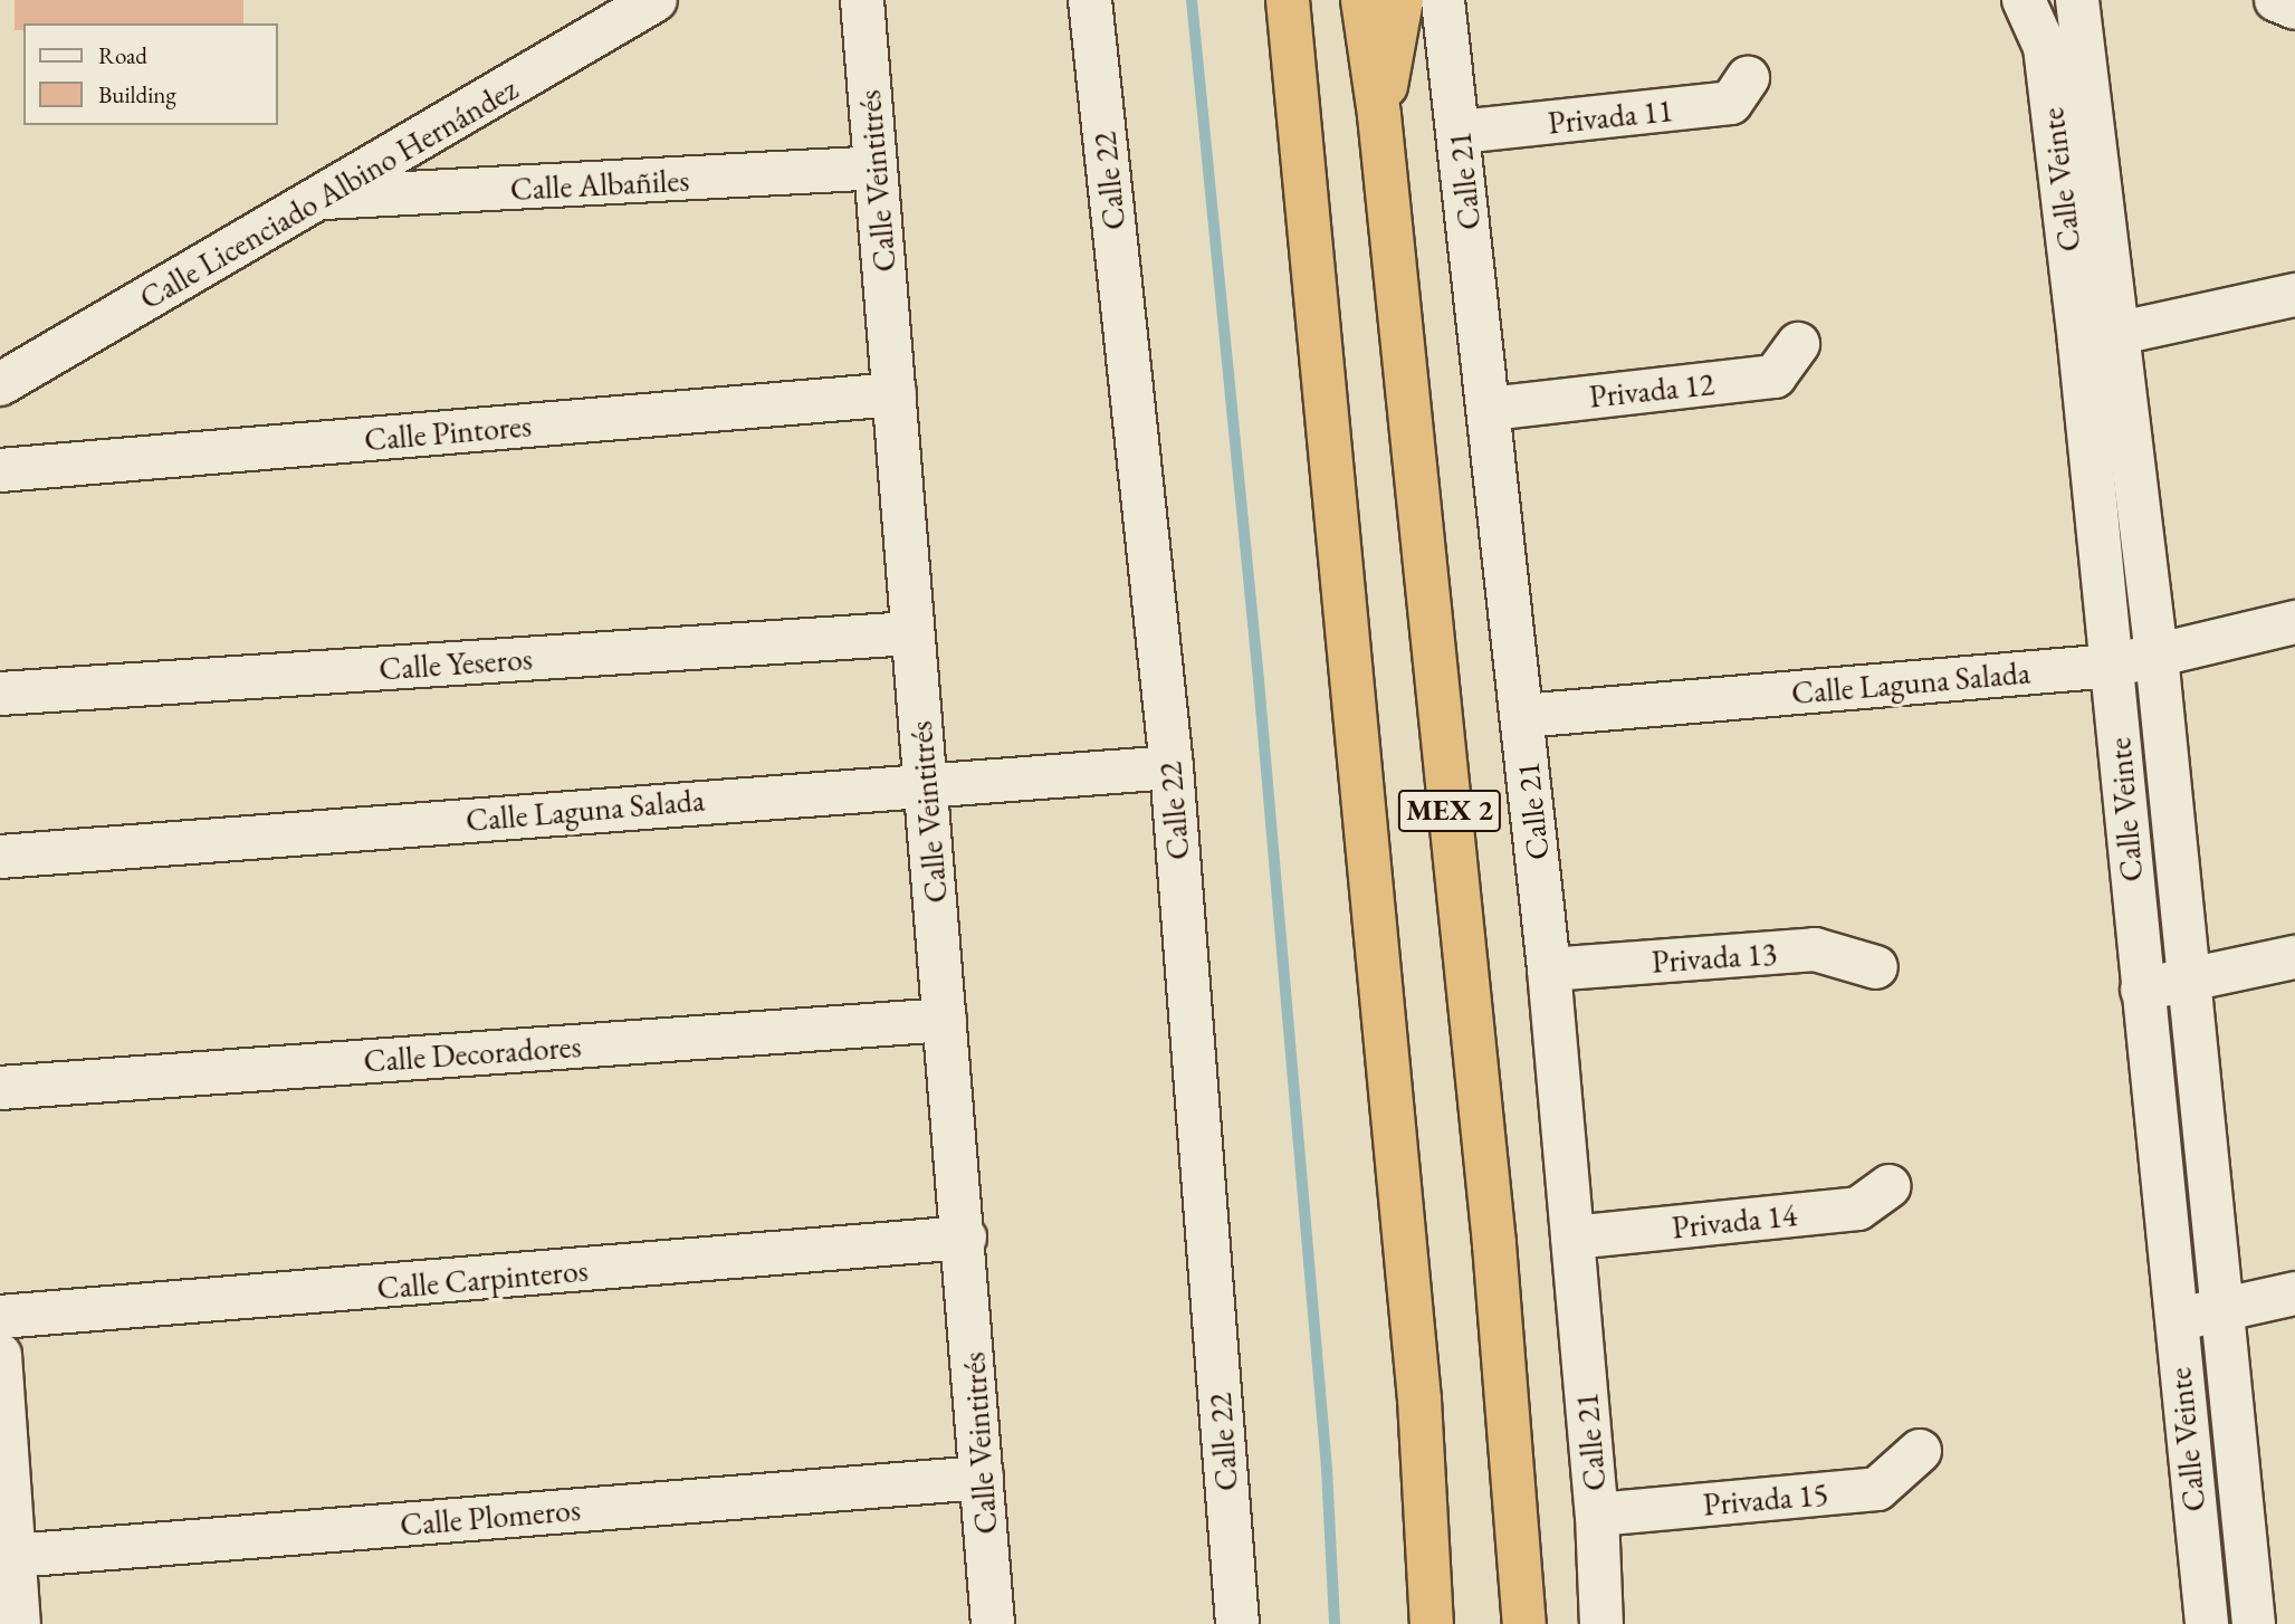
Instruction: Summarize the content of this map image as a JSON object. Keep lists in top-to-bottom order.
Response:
{
  "streets": {
    "highway": ["MEX 2"],
    "street": [
      "Privada 11",
      "Calle Veinte",
      "Calle Veintitrés",
      "Calle 22",
      "Calle 21",
      "Calle Albañiles",
      "Calle Licenciado Albino Hernández",
      "Privada 12",
      "Calle Pintores",
      "Calle Yeseros",
      "Calle Laguna Salada",
      "Privada 13",
      "Calle Decoradores",
      "Privada 14",
      "Calle Carpinteros",
      "Privada 15",
      "Calle Plomeros"
    ]
  },
  "crossings": [
    ["Privada 11", "Calle 21"],
    ["Calle Veinte", "Calle Laguna Salada"],
    ["Calle Veintitrés", "Calle Albañiles"],
    ["Calle Veintitrés", "Calle Pintores"],
    ["Calle Veintitrés", "Calle Yeseros"],
    ["Calle Veintitrés", "Calle Laguna Salada"],
    ["Calle Veintitrés", "Calle Decoradores"],
    ["Calle Veintitrés", "Calle Carpinteros"],
    ["Calle Veintitrés", "Calle Plomeros"],
    ["Calle 22", "Calle Laguna Salada"],
    ["Calle 21", "Privada 12"],
    ["Calle 21", "Calle Laguna Salada"],
    ["Calle 21", "Privada 13"],
    ["Calle 21", "Privada 14"],
    ["Calle 21", "Privada 15"],
    ["Calle Albañiles", "Calle Licenciado Albino Hernández"]
  ],
  "legend": ["Road", "Building"]
}
